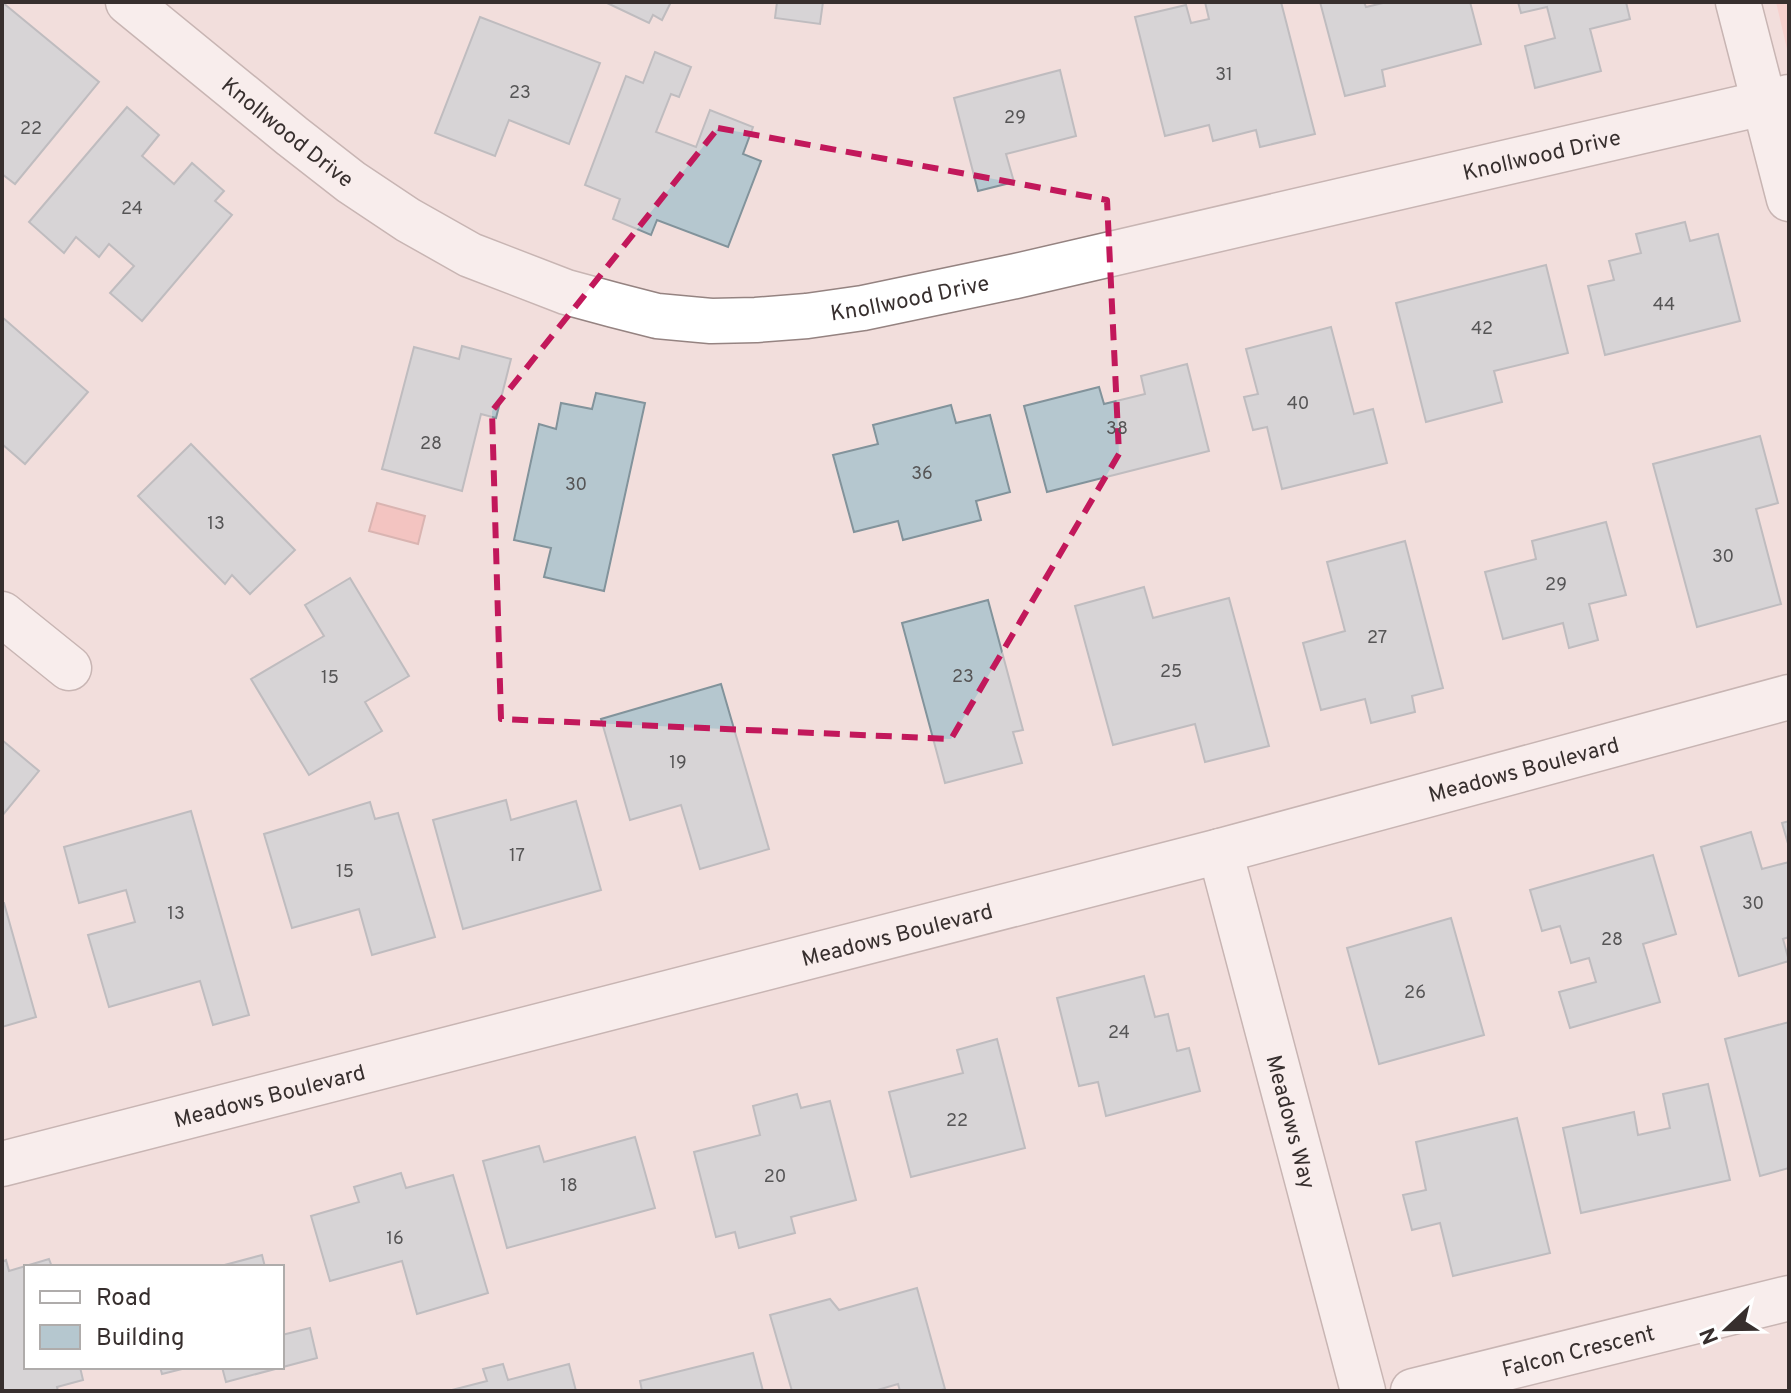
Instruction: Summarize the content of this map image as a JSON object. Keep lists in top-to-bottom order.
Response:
{
  "streets": {
    "street": [
      "Knollwood Drive",
      "Meadows Boulevard",
      "Meadows Way",
      "Falcon Crescent"
    ]
  },
  "crossings": [
    ["Meadows Boulevard", "Meadows Way"]
  ],
  "house_numbers": [
    "31",
    "23",
    "29",
    "22",
    "24",
    "44",
    "42",
    "40",
    "38",
    "28",
    "36",
    "30",
    "13",
    "30",
    "29",
    "27",
    "25",
    "23",
    "15",
    "19",
    "17",
    "15",
    "30",
    "13",
    "28",
    "26",
    "24",
    "22",
    "20",
    "18",
    "16"
  ],
  "legend": ["Road", "Building"],
  "north": "left"
}
